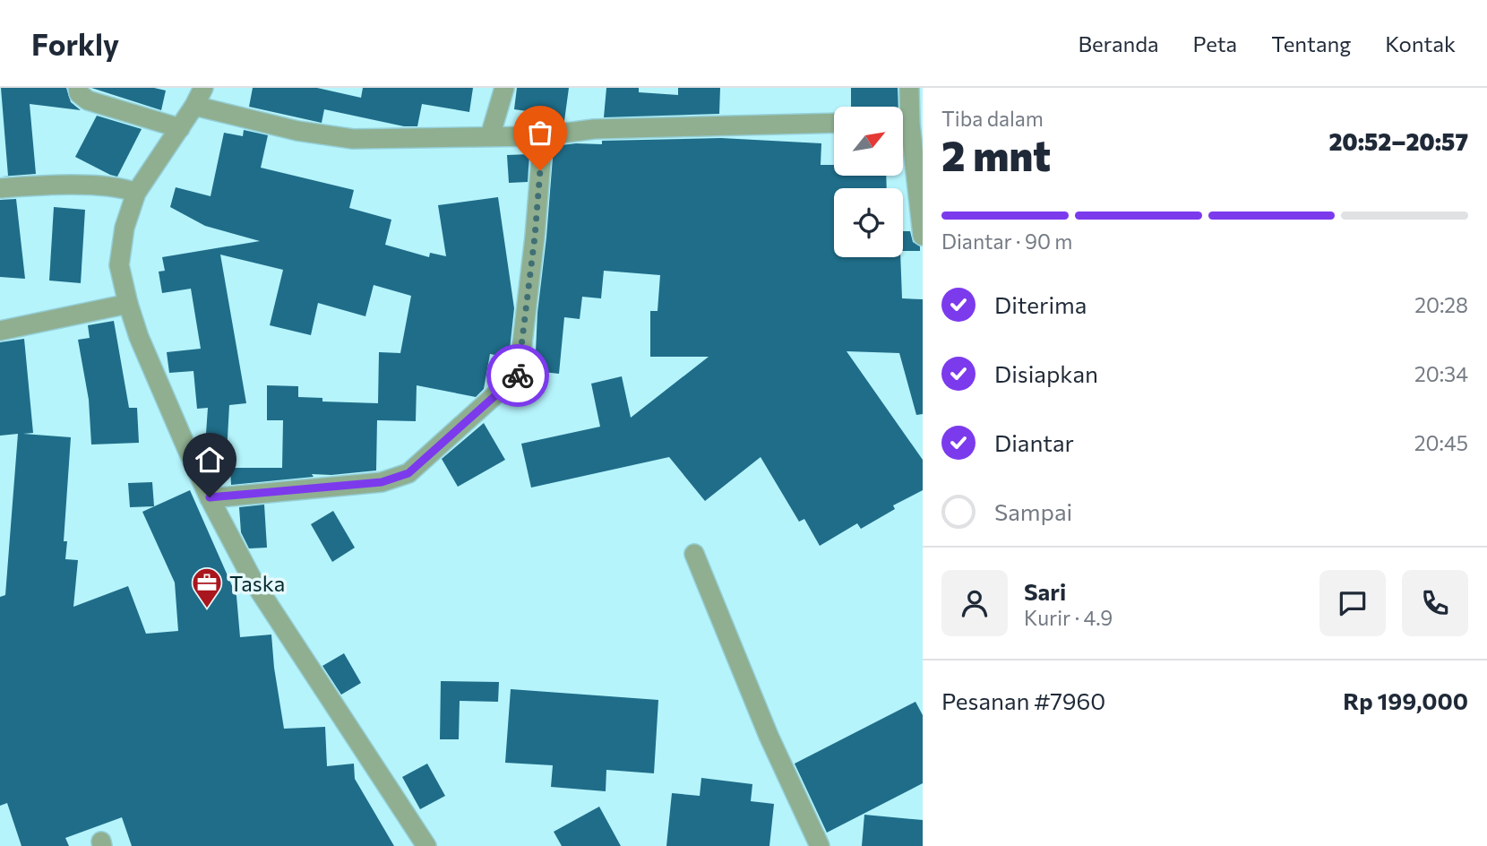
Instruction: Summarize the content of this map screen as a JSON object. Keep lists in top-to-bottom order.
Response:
{
  "places": {
    "office": ["Taska"]
  },
  "north": "top right",
  "page": {
    "header": "Forkly",
    "nav": [
      "Beranda",
      "Peta",
      "Tentang",
      "Kontak"
    ],
    "heading": ["2 mnt", "Tiba dalam", "20:52–20:57"],
    "panel": [
      "Sari",
      "Kurir · 4.9",
      "Pesanan #7960",
      "Rp 199,000"
    ],
    "bar": "Diantar · 90 m",
    "list": [
      ["Diterima", "20:28"],
      ["Disiapkan", "20:34"],
      ["Diantar", "20:45"],
      "Sampai"
    ]
  }
}
